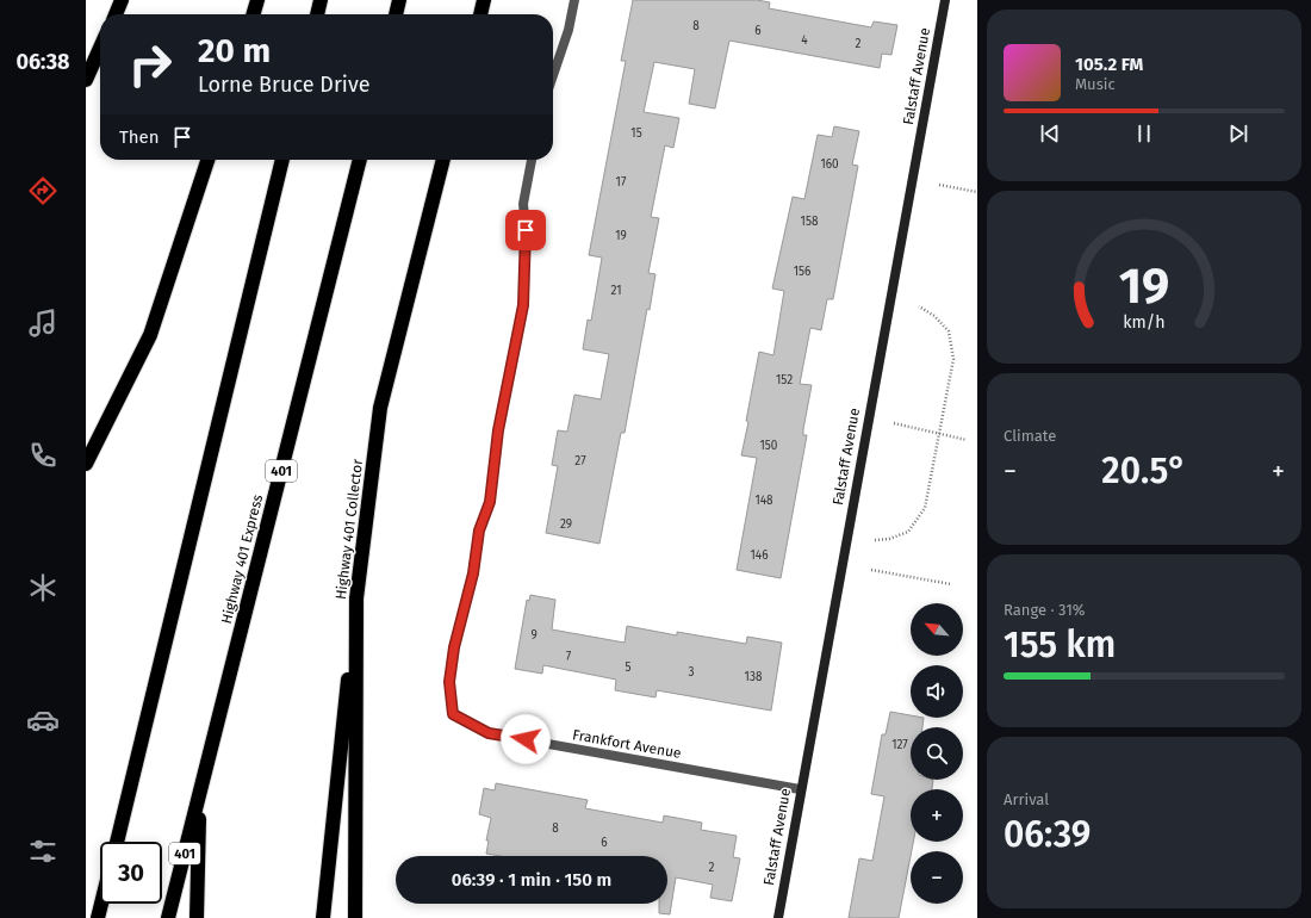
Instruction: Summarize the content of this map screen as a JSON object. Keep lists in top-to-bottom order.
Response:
{
  "streets": {
    "highway": ["401", "Highway 401 Collector", "Highway 401 Express"],
    "street": ["Falstaff Avenue", "Frankfort Avenue"]
  },
  "crossings": [
    ["Falstaff Avenue", "Frankfort Avenue"]
  ],
  "house_numbers": [
    "8",
    "6",
    "4",
    "2",
    "15",
    "160",
    "17",
    "158",
    "19",
    "156",
    "21",
    "152",
    "150",
    "27",
    "148",
    "29",
    "146",
    "9",
    "7",
    "5",
    "3",
    "138",
    "127",
    "8",
    "6",
    "2"
  ],
  "north": "top left",
  "page": {
    "tabs": "06:38",
    "turn": ["20 m", "Lorne Bruce Drive"],
    "song": ["105.2 FM", "Music"],
    "then": "Then",
    "tile": [
      "Climate",
      ["Range · 31%", "155 km"],
      ["Arrival", "06:39"]
    ],
    "heat": ["−", "20.5°", "+"],
    "map_buttons": ["+", "−"],
    "limit": "30",
    "trip": "06:39 · 1 min · 150 m",
    "gauge": ["19", "km/h"]
  }
}
